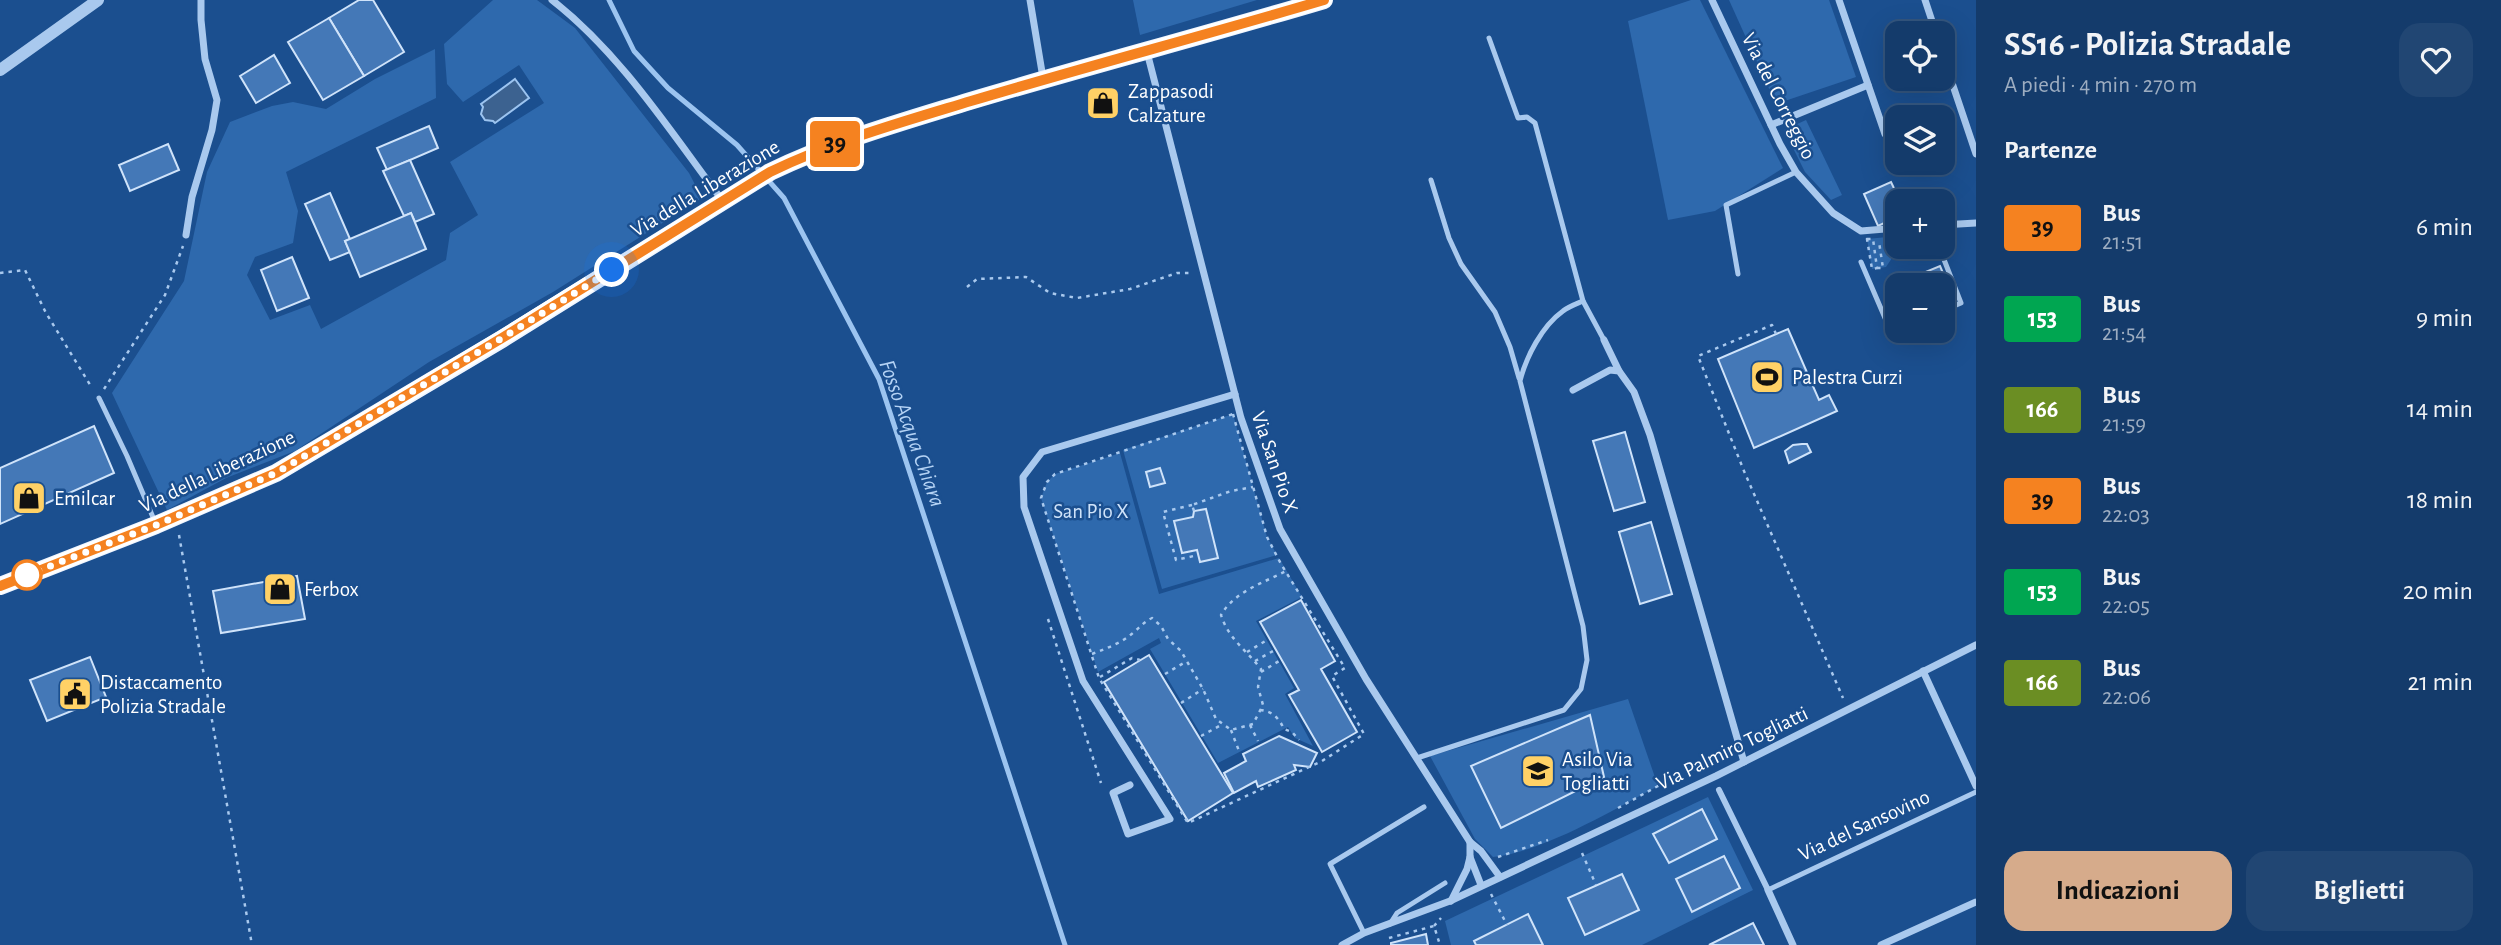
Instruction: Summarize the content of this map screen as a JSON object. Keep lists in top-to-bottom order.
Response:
{
  "streets": {
    "main road": ["Via della Liberazione"],
    "street": ["Via del Correggio", "Via San Pio X", "Via Palmiro Togliatti"],
    "lane": ["Via del Sansovino"]
  },
  "crossings": [
    ["Via della Liberazione", "Via San Pio X"],
    ["Via San Pio X", "Via Palmiro Togliatti"]
  ],
  "water": ["Fosso Acqua Chiara"],
  "parks": ["San Pio X"],
  "places": {
    "shop": ["Zappasodi Calzature", "Emilcar", "Ferbox"],
    "sports": ["Palestra Curzi"],
    "public building": ["Distaccamento Polizia Stradale"],
    "school or university": ["Asilo Via Togliatti"]
  },
  "lines": ["bus line 39"],
  "page": {
    "on_map": "39",
    "heading": [
      ["SS16 - Polizia Stradale", "A piedi · 4 min · 270 m"],
      "Partenze"
    ],
    "map_buttons": ["+", "−"],
    "list": [
      {
        "mark": "39",
        "name": "Bus",
        "note": "21:51",
        "value": "6 min"
      },
      {
        "mark": "153",
        "name": "Bus",
        "note": "21:54",
        "value": "9 min"
      },
      {
        "mark": "166",
        "name": "Bus",
        "note": "21:59",
        "value": "14 min"
      },
      {
        "mark": "39",
        "name": "Bus",
        "note": "22:03",
        "value": "18 min"
      },
      {
        "mark": "153",
        "name": "Bus",
        "note": "22:05",
        "value": "20 min"
      },
      {
        "mark": "166",
        "name": "Bus",
        "note": "22:06",
        "value": "21 min"
      }
    ],
    "buttons": ["Indicazioni", "Biglietti"]
  }
}
